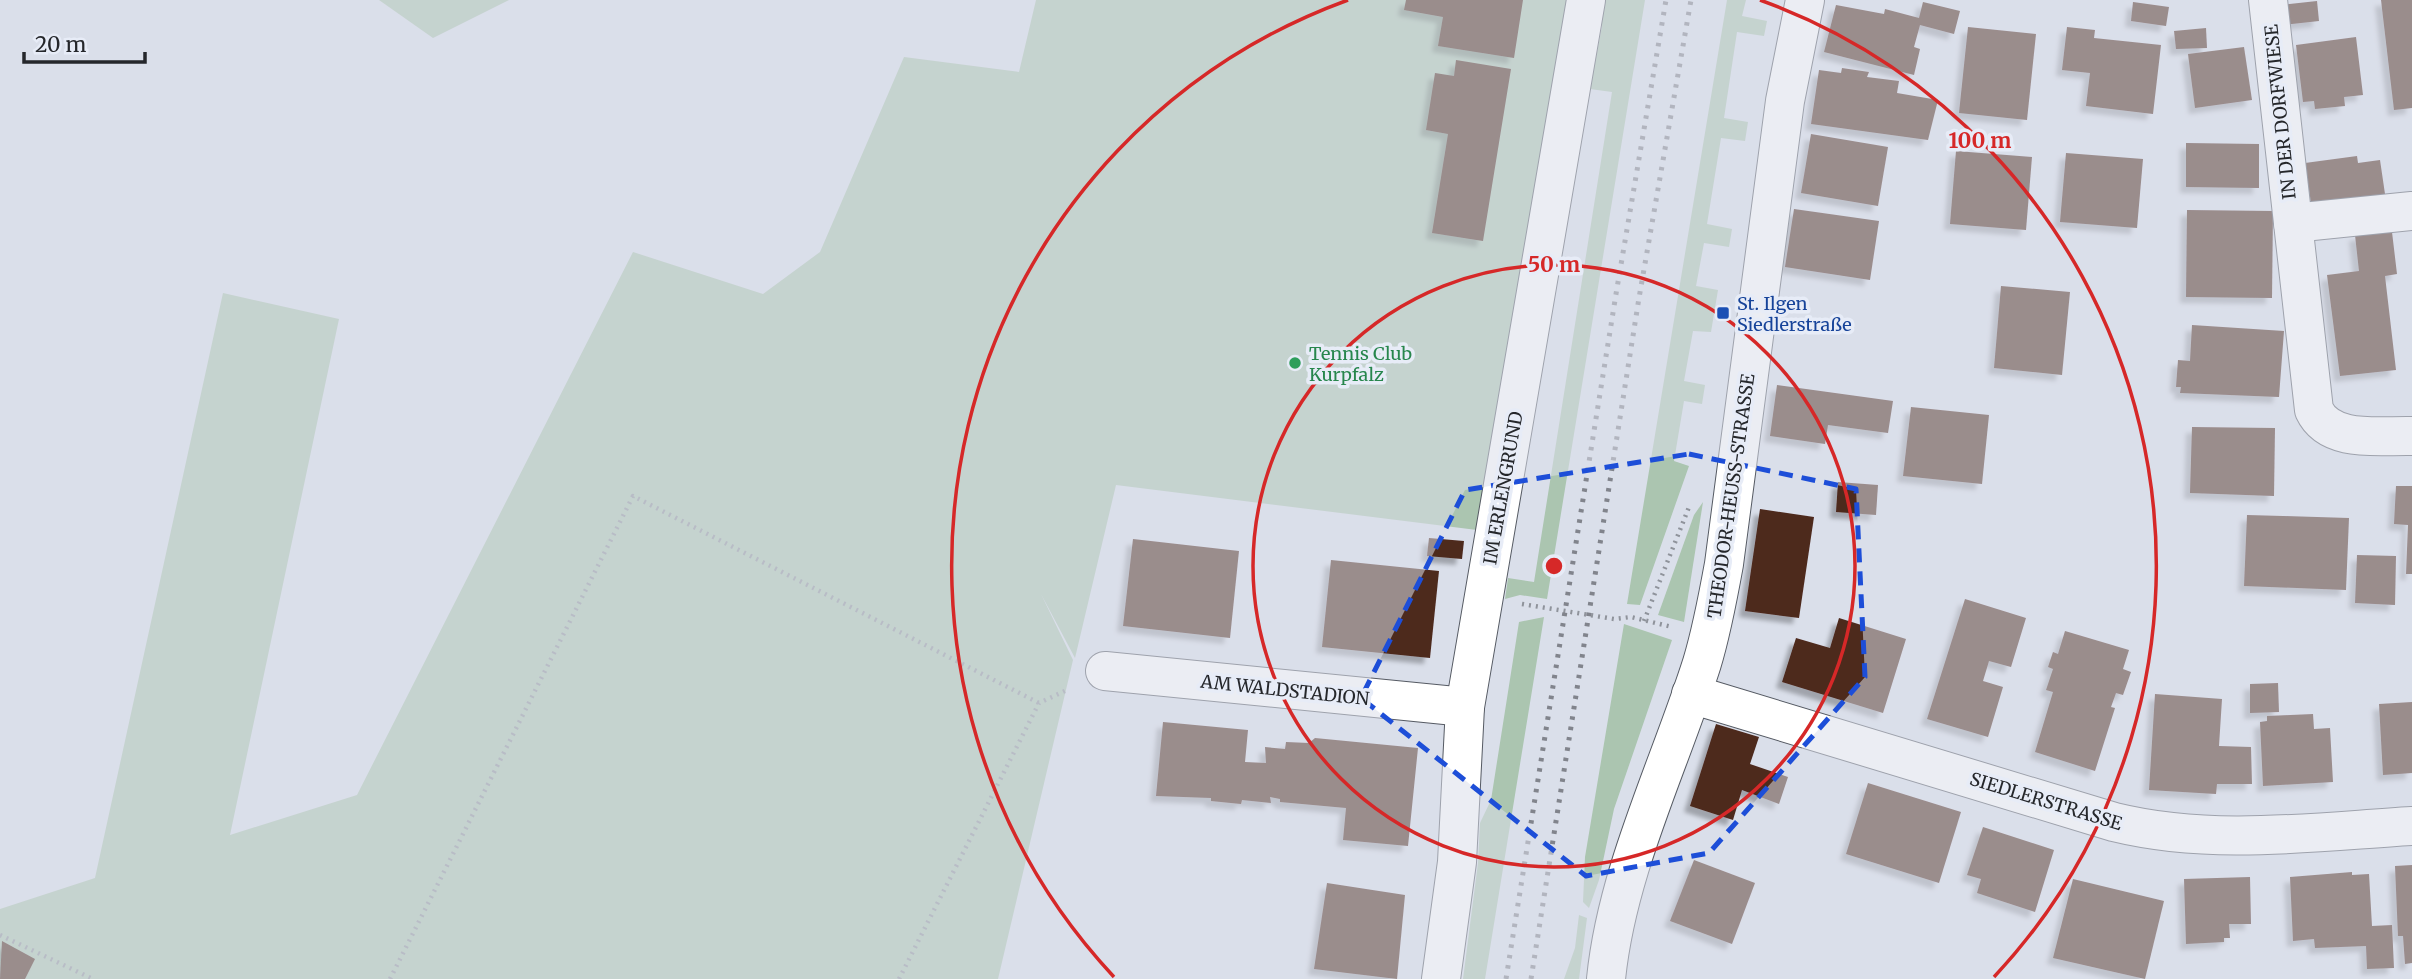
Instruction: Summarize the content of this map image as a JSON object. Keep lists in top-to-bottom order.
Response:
{
  "streets": {
    "street": [
      "IN DER DORFWIESE",
      "IM ERLENGRUND",
      "THEODOR-HEUSS-STRASSE",
      "AM WALDSTADION",
      "SIEDLERSTRASSE"
    ]
  },
  "crossings": [
    ["IM ERLENGRUND", "AM WALDSTADION"],
    ["THEODOR-HEUSS-STRASSE", "SIEDLERSTRASSE"]
  ],
  "places": {
    "transit": ["St. Ilgen Siedlerstraße"],
    "other": ["Tennis Club Kurpfalz"]
  },
  "scale_bar": "20 m",
  "rings": ["100 m", "50 m"]
}
